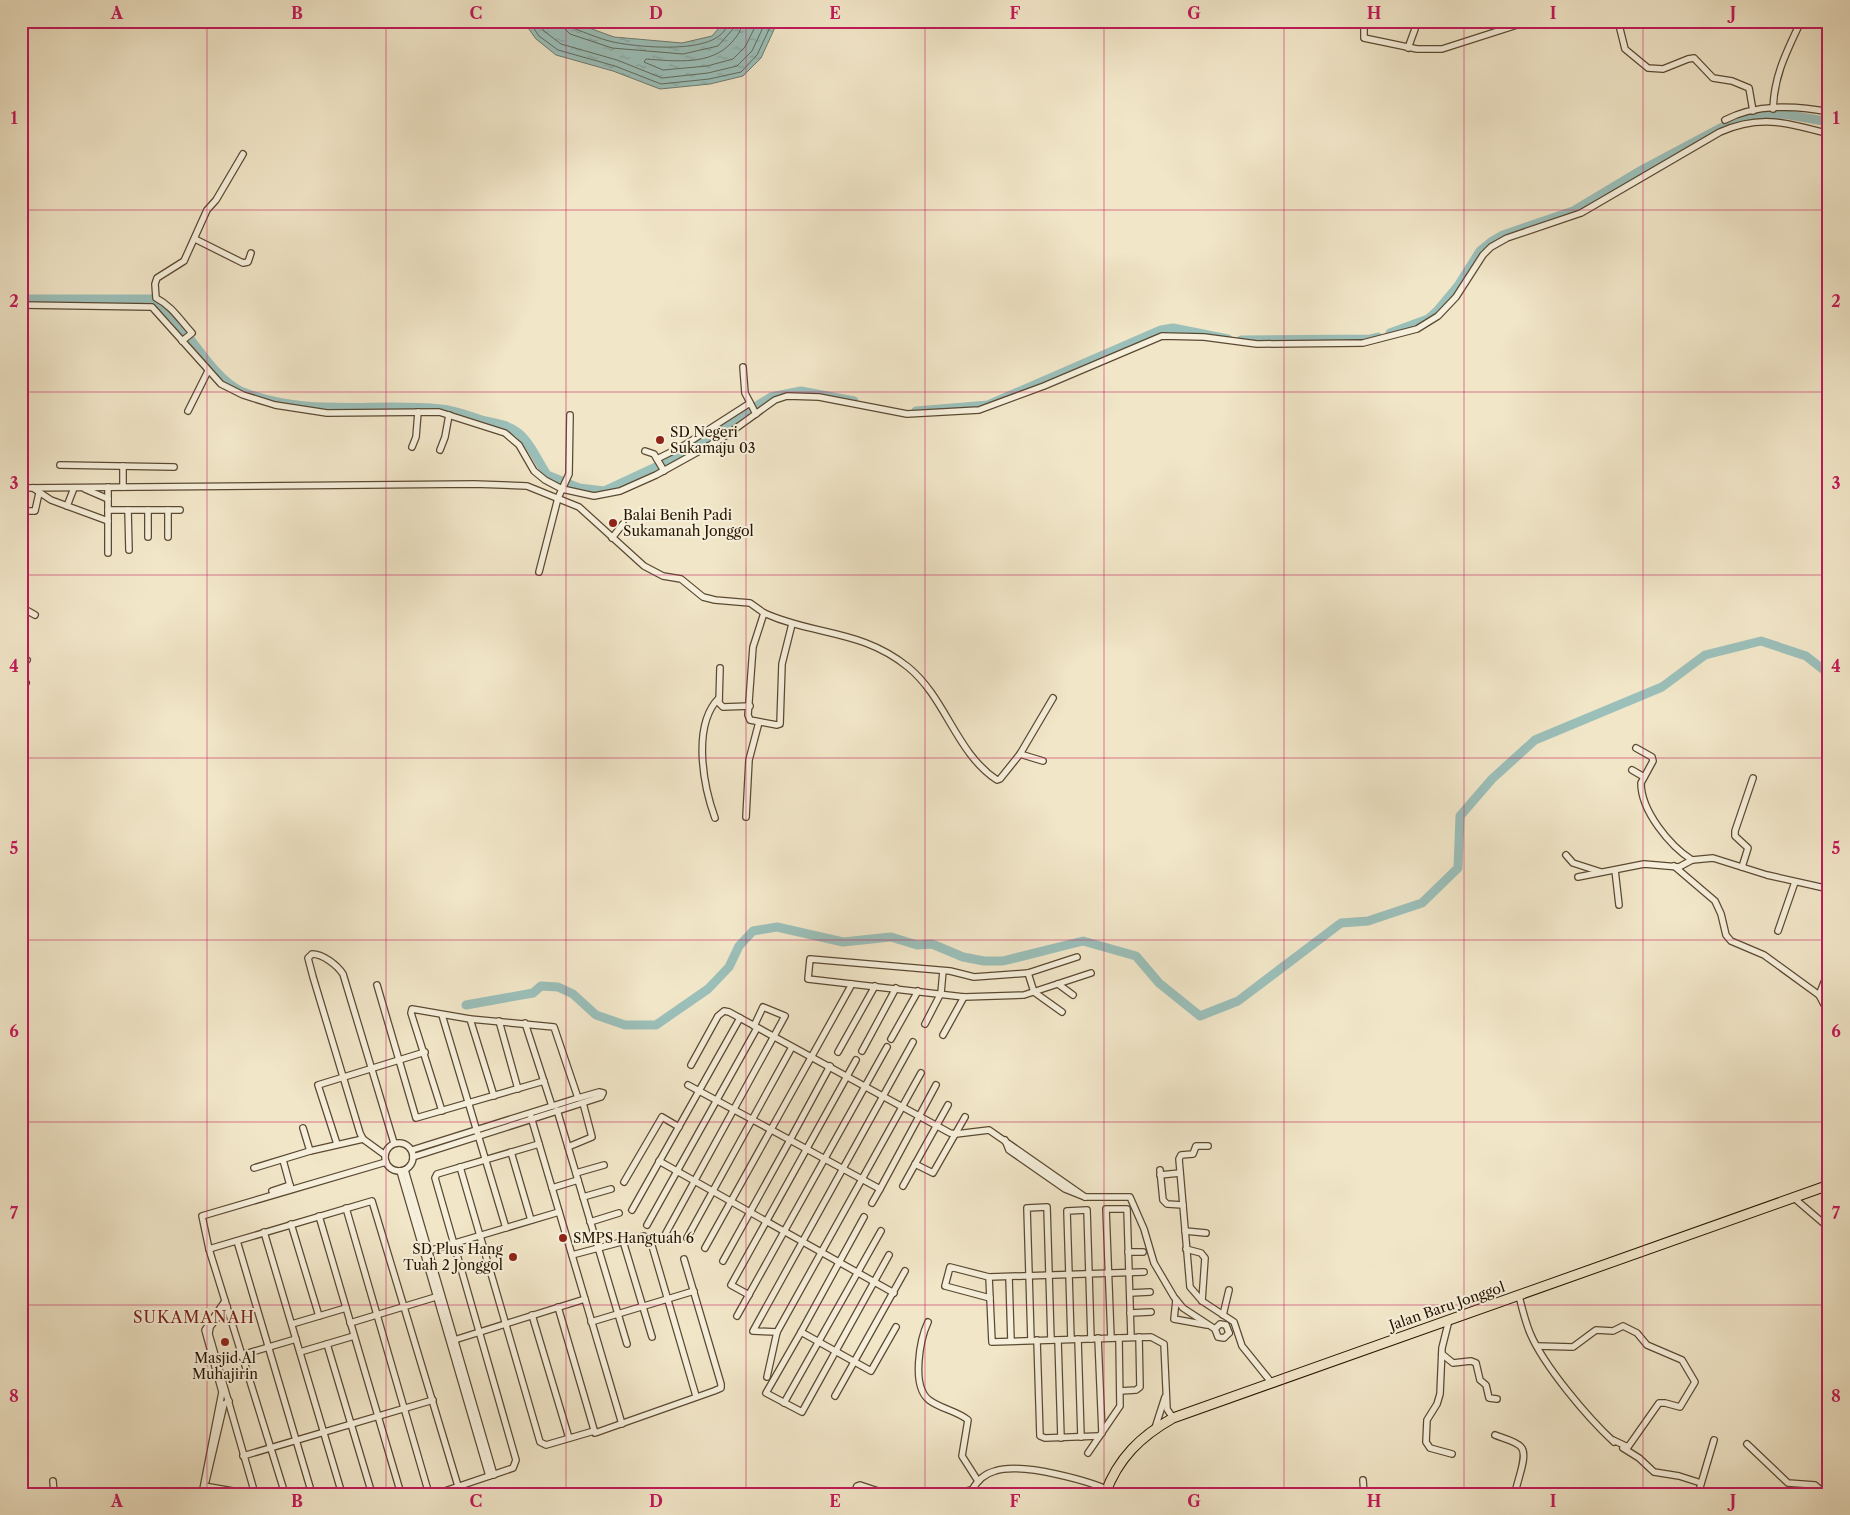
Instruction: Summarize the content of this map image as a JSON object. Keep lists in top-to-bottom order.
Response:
{
  "streets": {
    "main road": ["Jalan Baru Jonggol"]
  },
  "districts": ["SUKAMANAH"],
  "places": [
    "SD Negeri Sukamaju 03",
    "Balai Benih Padi Sukamanah Jonggol",
    "SMPS Hangtuah 6",
    "SD Plus Hang Tuah 2 Jonggol",
    "Masjid Al Muhajirin"
  ],
  "grid": {
    "columns": [
      "A",
      "B",
      "C",
      "D",
      "E",
      "F",
      "G",
      "H",
      "I",
      "J"
    ],
    "rows": [
      "1",
      "2",
      "3",
      "4",
      "5",
      "6",
      "7",
      "8"
    ]
  }
}
